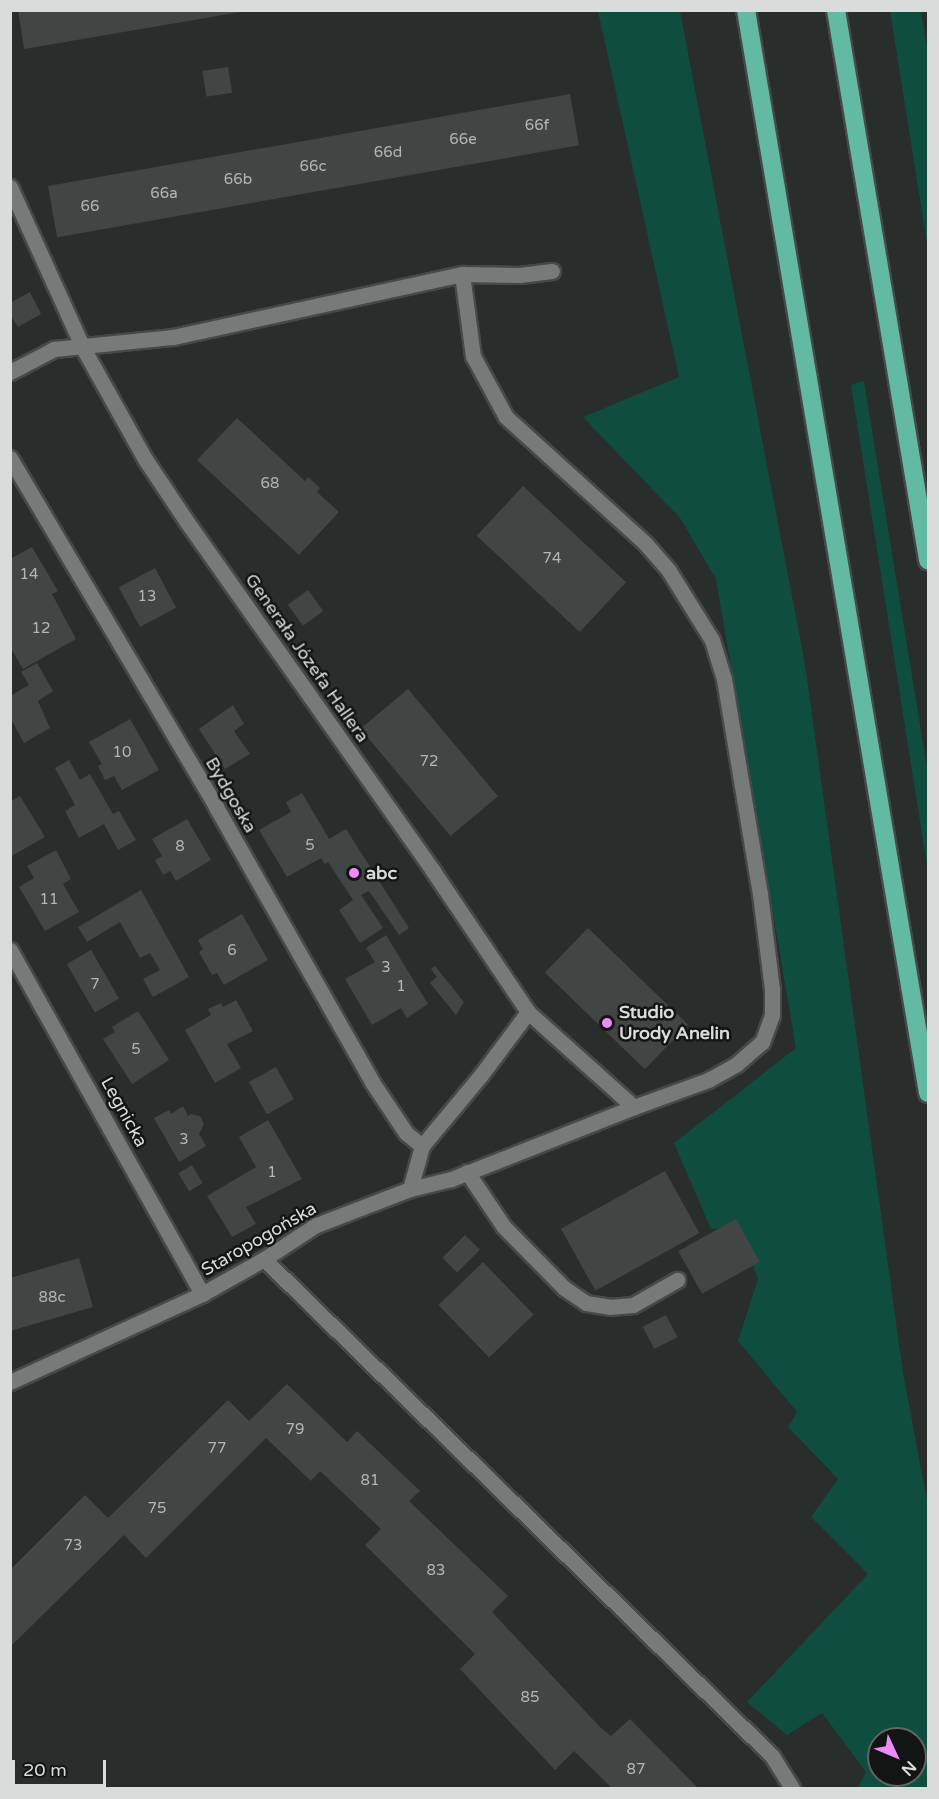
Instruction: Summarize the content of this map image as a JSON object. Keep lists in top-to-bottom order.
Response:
{
  "streets": {
    "street": [
      "Generała Józefa Hallera",
      "Bydgoska",
      "Legnicka",
      "Staropogońska"
    ]
  },
  "crossings": [
    ["Generała Józefa Hallera", "Staropogońska"],
    ["Legnicka", "Staropogońska"]
  ],
  "places": ["abc", "Studio Urody Anelin"],
  "house_numbers": [
    "66f",
    "66e",
    "66d",
    "66c",
    "66b",
    "66a",
    "66",
    "68",
    "74",
    "14",
    "13",
    "12",
    "10",
    "72",
    "5",
    "8",
    "11",
    "6",
    "3",
    "7",
    "1",
    "5",
    "3",
    "1",
    "88c",
    "79",
    "77",
    "81",
    "75",
    "73",
    "83",
    "85",
    "87"
  ],
  "scale_bar": "20 m",
  "north": "bottom right"
}
